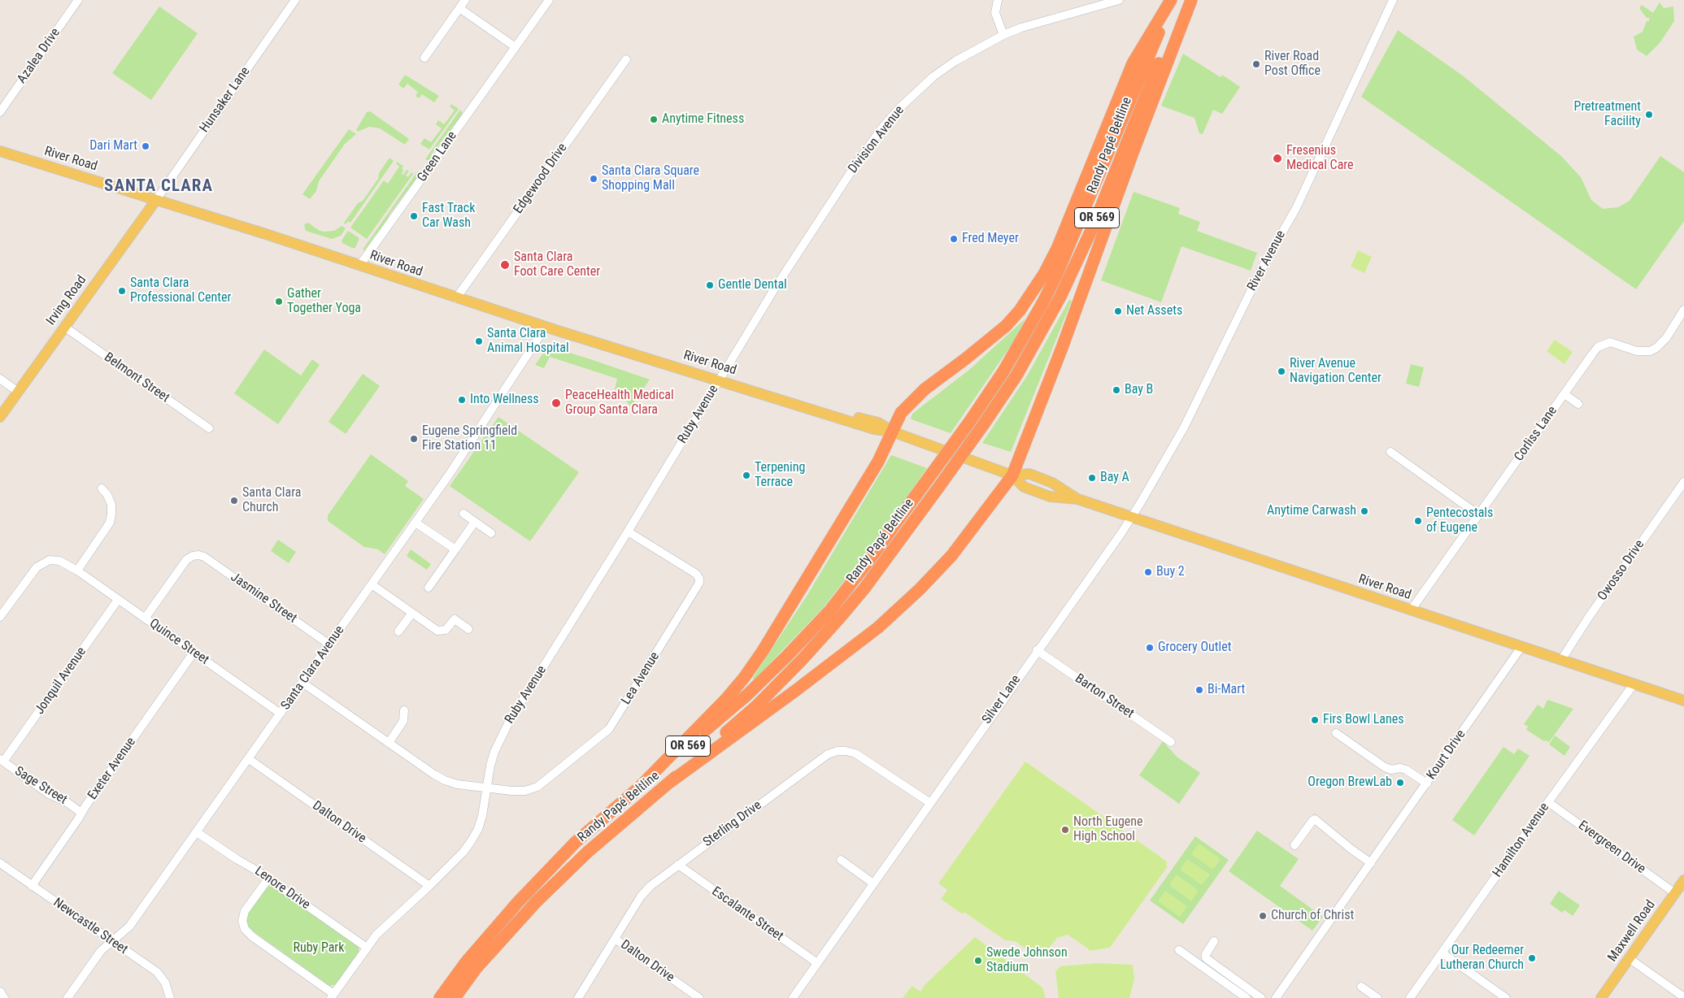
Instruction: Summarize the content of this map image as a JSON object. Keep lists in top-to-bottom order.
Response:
{
  "streets": {
    "highway": ["Randy Papé Beltline", "OR 569"],
    "main road": ["River Road", "Irving Road", "Maxwell Road"],
    "street": [
      "Azalea Drive",
      "Hunsaker Lane",
      "Division Avenue",
      "Green Lane",
      "Edgewood Drive",
      "River Avenue",
      "Belmont Street",
      "Ruby Avenue",
      "Corliss Lane",
      "Owosso Drive",
      "Jasmine Street",
      "Quince Street",
      "Santa Clara Avenue",
      "Lea Avenue",
      "Jonquil Avenue",
      "Barton Street",
      "Silver Lane",
      "Kourt Drive",
      "Exeter Avenue",
      "Sage Street",
      "Dalton Drive",
      "Sterling Drive",
      "Hamilton Avenue",
      "Evergreen Drive",
      "Lenore Drive",
      "Escalante Street",
      "Newcastle Street"
    ]
  },
  "crossings": [
    ["Hunsaker Lane", "River Road"],
    ["Hunsaker Lane", "Irving Road"],
    ["Division Avenue", "River Road"],
    ["Division Avenue", "Ruby Avenue"],
    ["Green Lane", "River Road"],
    ["River Road", "Edgewood Drive"],
    ["River Road", "River Avenue"],
    ["River Road", "Irving Road"],
    ["River Road", "Ruby Avenue"],
    ["River Road", "Corliss Lane"],
    ["River Road", "Owosso Drive"],
    ["River Road", "Santa Clara Avenue"],
    ["River Road", "Silver Lane"],
    ["River Road", "Kourt Drive"],
    ["River Road", "Hamilton Avenue"],
    ["River Avenue", "Silver Lane"],
    ["Irving Road", "Belmont Street"],
    ["Ruby Avenue", "Lea Avenue"],
    ["Ruby Avenue", "Dalton Drive"],
    ["Ruby Avenue", "Lenore Drive"],
    ["Jasmine Street", "Quince Street"],
    ["Jasmine Street", "Santa Clara Avenue"],
    ["Quince Street", "Santa Clara Avenue"],
    ["Quince Street", "Jonquil Avenue"],
    ["Quince Street", "Exeter Avenue"],
    ["Santa Clara Avenue", "Dalton Drive"],
    ["Santa Clara Avenue", "Lenore Drive"],
    ["Santa Clara Avenue", "Newcastle Street"],
    ["Jonquil Avenue", "Sage Street"],
    ["Barton Street", "Silver Lane"],
    ["Silver Lane", "Sterling Drive"],
    ["Silver Lane", "Escalante Street"],
    ["Exeter Avenue", "Sage Street"],
    ["Exeter Avenue", "Newcastle Street"],
    ["Dalton Drive", "Sterling Drive"],
    ["Sterling Drive", "Escalante Street"],
    ["Hamilton Avenue", "Evergreen Drive"],
    ["Evergreen Drive", "Maxwell Road"]
  ],
  "districts": ["SANTA CLARA"],
  "parks": ["Ruby Park"],
  "places": [
    "River Road Post Office",
    "Pretreatment Facility",
    "Anytime Fitness",
    "Dari Mart",
    "Fresenius Medical Care",
    "Santa Clara Square Shopping Mall",
    "Fast Track Car Wash",
    "Fred Meyer",
    "Santa Clara Foot Care Center",
    "Gentle Dental",
    "Santa Clara Professional Center",
    "Gather Together Yoga",
    "Net Assets",
    "Santa Clara Animal Hospital",
    "River Avenue Navigation Center",
    "Bay B",
    "Into Wellness",
    "PeaceHealth Medical Group Santa Clara",
    "Eugene Springfield Fire Station 11",
    "Terpening Terrace",
    "Bay A",
    "Santa Clara Church",
    "Anytime Carwash",
    "Pentecostals of Eugene",
    "Buy 2",
    "Grocery Outlet",
    "Bi-Mart",
    "Firs Bowl Lanes",
    "Oregon BrewLab",
    "North Eugene High School",
    "Church of Christ",
    "Our Redeemer Lutheran Church",
    "Swede Johnson Stadium"
  ]
}
